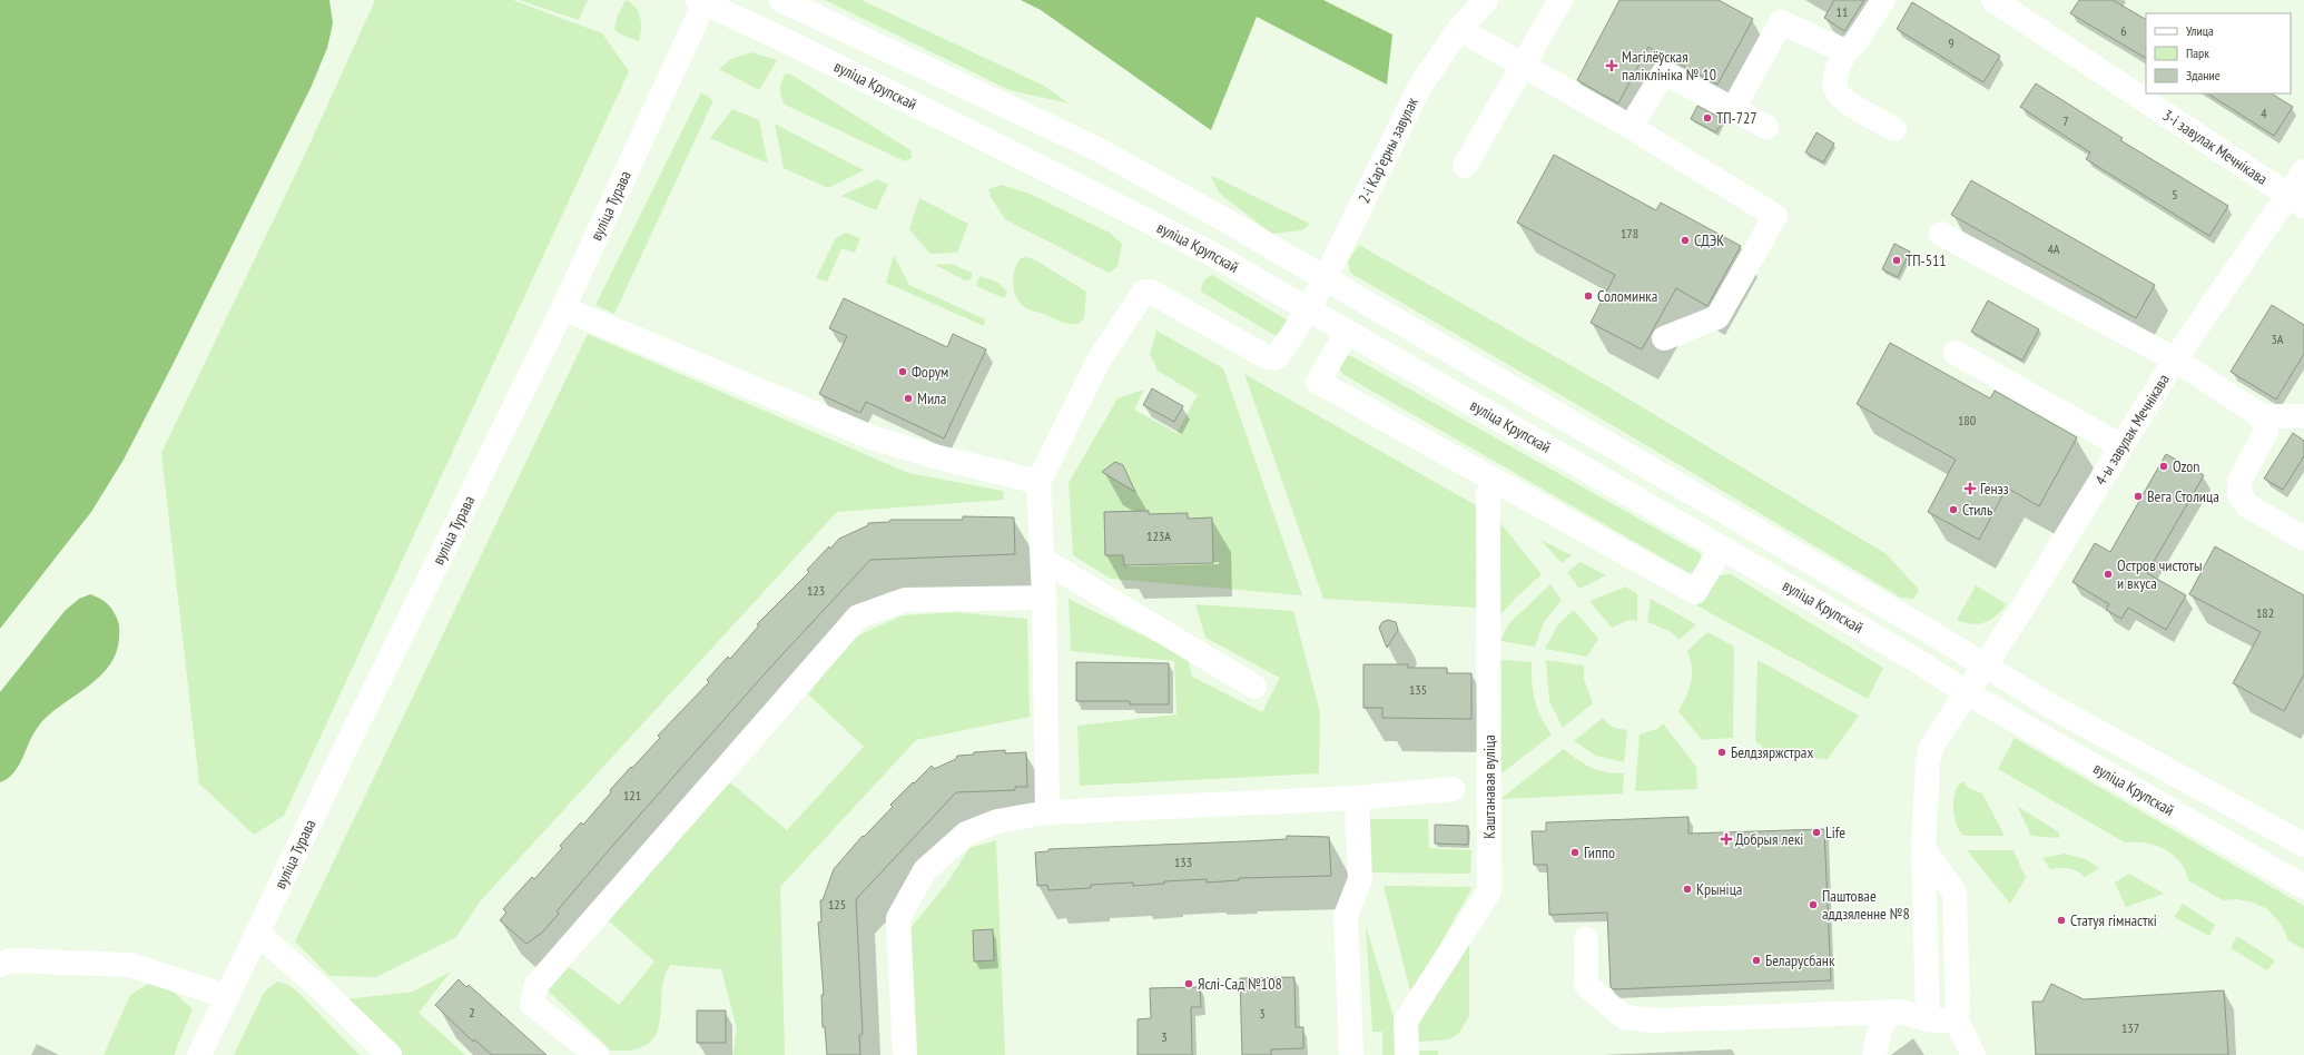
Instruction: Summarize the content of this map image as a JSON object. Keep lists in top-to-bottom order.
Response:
{
  "streets": {
    "main road": [
      "вуліца Крупскай",
      "3-і завулак Мечнікава",
      "2-і Карʼерны завулак",
      "вуліца Турава",
      "4-ы завулак Мечнікава",
      "Каштанавая вуліца"
    ]
  },
  "crossings": [
    ["вуліца Крупскай", "2-і Карʼерны завулак"],
    ["вуліца Крупскай", "вуліца Турава"],
    ["вуліца Крупскай", "4-ы завулак Мечнікава"],
    ["3-і завулак Мечнікава", "4-ы завулак Мечнікава"]
  ],
  "places": {
    "health": ["Магілёўская паліклініка № 10", "Генэз", "Добрыя лекі"],
    "other": [
      "ТП-727",
      "СДЭК",
      "ТП-511",
      "Соломинка",
      "Форум",
      "Мила",
      "Ozon",
      "Вега Столица",
      "Стиль",
      "Остров чистоты и вкуса",
      "Белдзяржстрах",
      "Life",
      "Гиппо",
      "Крыніца",
      "Паштовае аддзяленне №8",
      "Статуя гімнасткі",
      "Беларусбанк",
      "Яслі-Сад №108"
    ]
  },
  "house_numbers": [
    "11",
    "6",
    "9",
    "4",
    "7",
    "5",
    "178",
    "4А",
    "3А",
    "180",
    "123А",
    "123",
    "182",
    "135",
    "121",
    "133",
    "125",
    "2",
    "3",
    "137",
    "3"
  ],
  "legend": ["Улица", "Парк", "Здание"]
}
